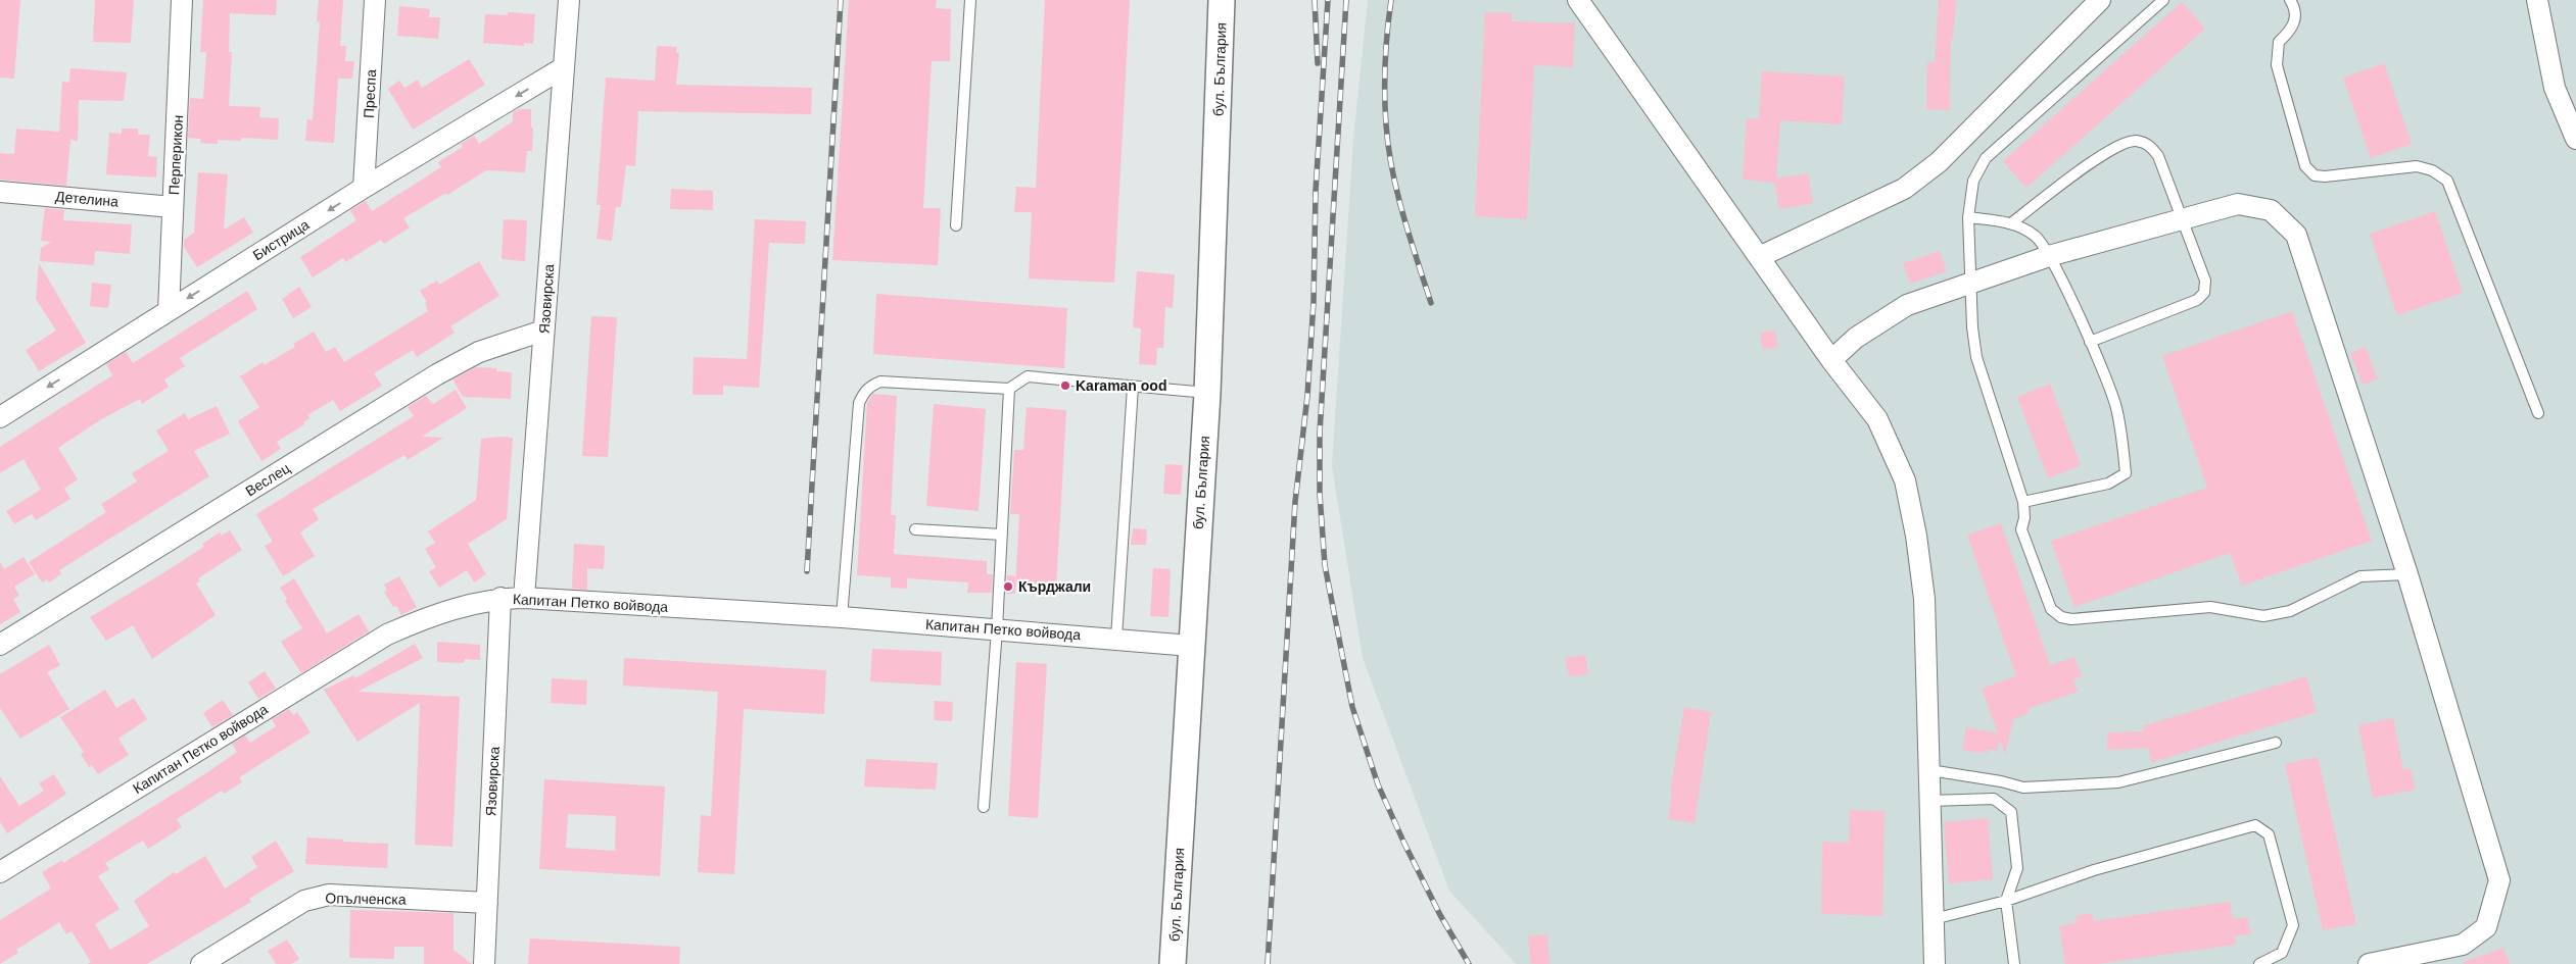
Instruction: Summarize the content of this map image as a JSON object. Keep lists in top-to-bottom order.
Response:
{
  "streets": {
    "street": [
      "бул. България",
      "Преспа",
      "Перперикон",
      "Детелина",
      "Бистрица",
      "Язовирска",
      "Веслец",
      "Капитан Петко войвода",
      "Опълченска"
    ]
  },
  "crossings": [
    ["бул. България", "Капитан Петко войвода"],
    ["Преспа", "Бистрица"],
    ["Перперикон", "Детелина"],
    ["Перперикон", "Бистрица"],
    ["Бистрица", "Язовирска"],
    ["Язовирска", "Веслец"],
    ["Язовирска", "Капитан Петко войвода"],
    ["Язовирска", "Опълченска"]
  ],
  "one_way": ["Бистрица"],
  "places": ["Karaman ood", "Кърджали"]
}
